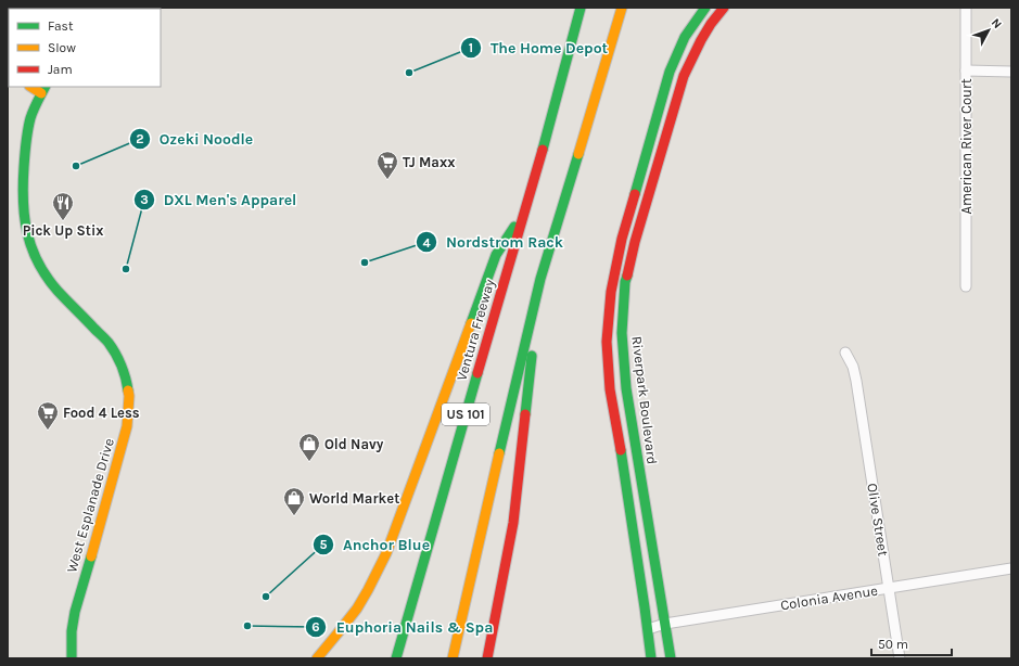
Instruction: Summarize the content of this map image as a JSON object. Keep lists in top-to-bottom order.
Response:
{
  "streets": {
    "main road": [
      "Ventura Freeway",
      "Riverpark Boulevard",
      "US 101",
      "West Esplanade Drive"
    ],
    "street": ["American River Court", "Olive Street", "Colonia Avenue"]
  },
  "crossings": [
    ["Riverpark Boulevard", "Colonia Avenue"],
    ["Olive Street", "Colonia Avenue"]
  ],
  "places": {
    "other": [
      "The Home Depot",
      "Ozeki Noodle",
      "Nordstrom Rack",
      "DXL Men's Apparel",
      "Anchor Blue",
      "Euphoria Nails & Spa"
    ],
    "supermarket": ["TJ Maxx", "Food 4 Less"],
    "restaurant": ["Pick Up Stix"],
    "shop": ["Old Navy", "World Market"]
  },
  "legend": ["Fast", "Slow", "Jam"],
  "scale_bar": "50 m",
  "north": "top right"
}
